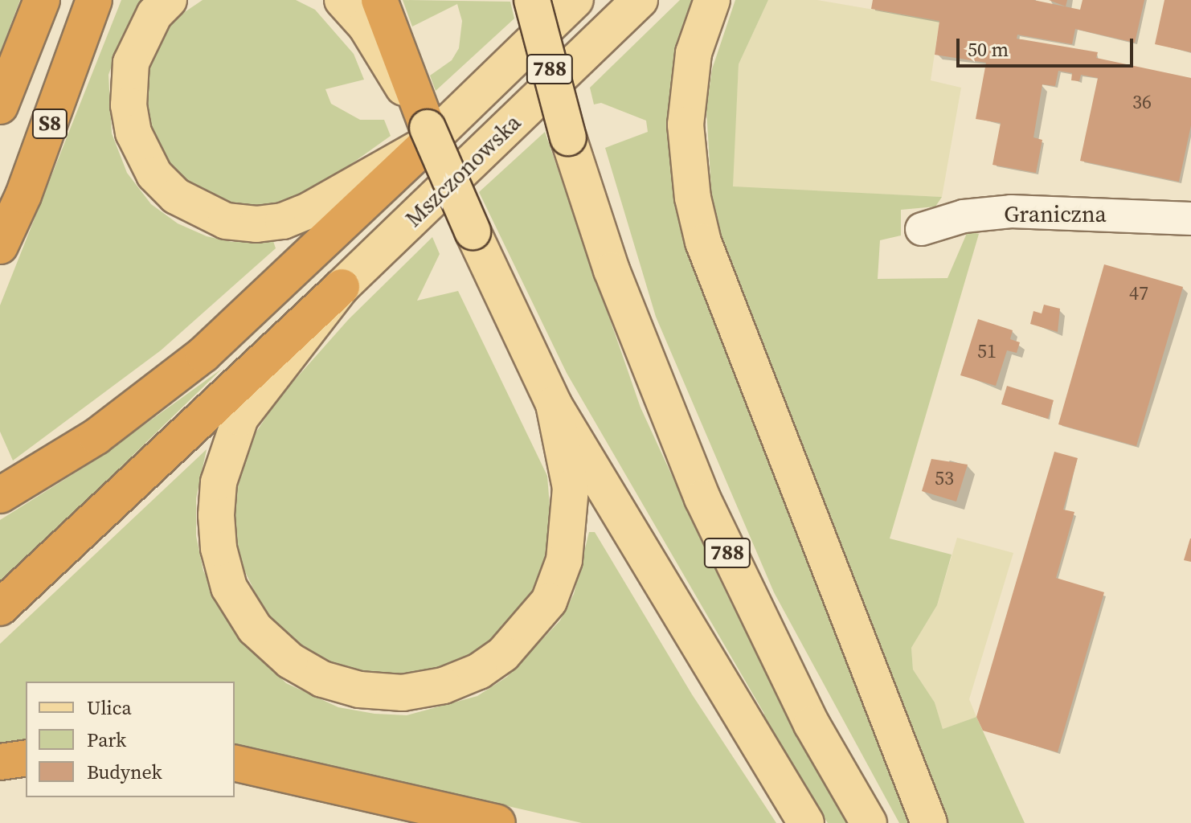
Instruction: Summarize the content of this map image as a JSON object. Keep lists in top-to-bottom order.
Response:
{
  "streets": {
    "highway": ["S8"],
    "main road": ["788", "Mszczonowska"],
    "street": ["Graniczna"]
  },
  "house_numbers": [
    "36",
    "47",
    "51",
    "53"
  ],
  "legend": ["Ulica", "Park", "Budynek"],
  "scale_bar": "50 m"
}
